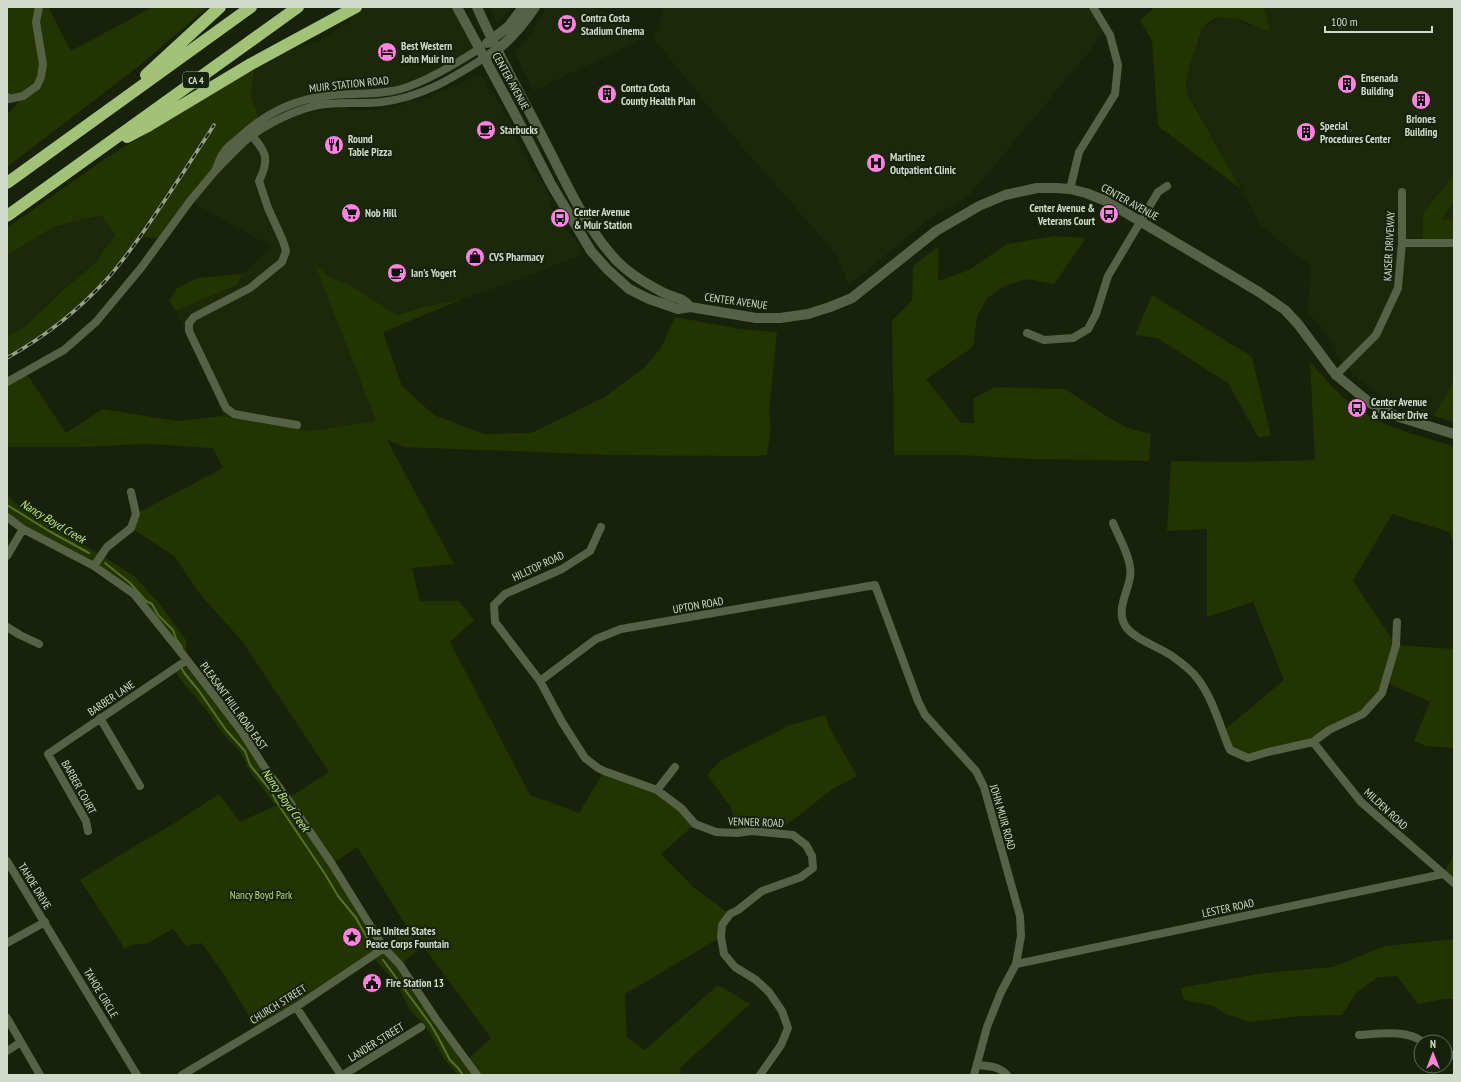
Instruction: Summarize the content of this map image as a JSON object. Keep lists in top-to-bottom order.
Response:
{
  "streets": {
    "highway": ["CA 4"],
    "street": [
      "CENTER AVENUE",
      "MUIR STATION ROAD",
      "KAISER DRIVEWAY",
      "HILLTOP ROAD",
      "UPTON ROAD",
      "BARBER LANE",
      "PLEASANT HILL ROAD EAST",
      "BARBER COURT",
      "MILDEN ROAD",
      "JOHN MUIR ROAD",
      "VENNER ROAD",
      "TAHOE DRIVE",
      "LESTER ROAD",
      "TAHOE CIRCLE",
      "CHURCH STREET",
      "LANDER STREET"
    ]
  },
  "crossings": [
    ["CENTER AVENUE", "MUIR STATION ROAD"],
    ["CENTER AVENUE", "KAISER DRIVEWAY"],
    ["HILLTOP ROAD", "VENNER ROAD"],
    ["UPTON ROAD", "JOHN MUIR ROAD"],
    ["UPTON ROAD", "VENNER ROAD"],
    ["BARBER LANE", "PLEASANT HILL ROAD EAST"],
    ["BARBER LANE", "BARBER COURT"],
    ["PLEASANT HILL ROAD EAST", "CHURCH STREET"],
    ["MILDEN ROAD", "LESTER ROAD"],
    ["JOHN MUIR ROAD", "LESTER ROAD"],
    ["TAHOE DRIVE", "TAHOE CIRCLE"]
  ],
  "water": ["Nancy Boyd Creek"],
  "parks": ["Nancy Boyd Park"],
  "places": {
    "theatre": ["Contra Costa Stadium Cinema"],
    "hotel": ["Best Western John Muir Inn"],
    "building": [
      "Ensenada Building",
      "Contra Costa County Health Plan",
      "Briones Building",
      "Special Procedures Center"
    ],
    "cafe": ["Starbucks", "Ian's Yogert"],
    "restaurant": ["Round Table Pizza"],
    "hospital": ["Martinez Outpatient Clinic"],
    "supermarket": ["Nob Hill"],
    "bus stop": ["Center Avenue & Veterans Court", "Center Avenue & Muir Station", "Center Avenue & Kaiser Drive"],
    "shop": ["CVS Pharmacy"],
    "place": ["The United States Peace Corps Fountain"],
    "public building": ["Fire Station 13"]
  },
  "scale_bar": "100 m",
  "north": "top"
}
